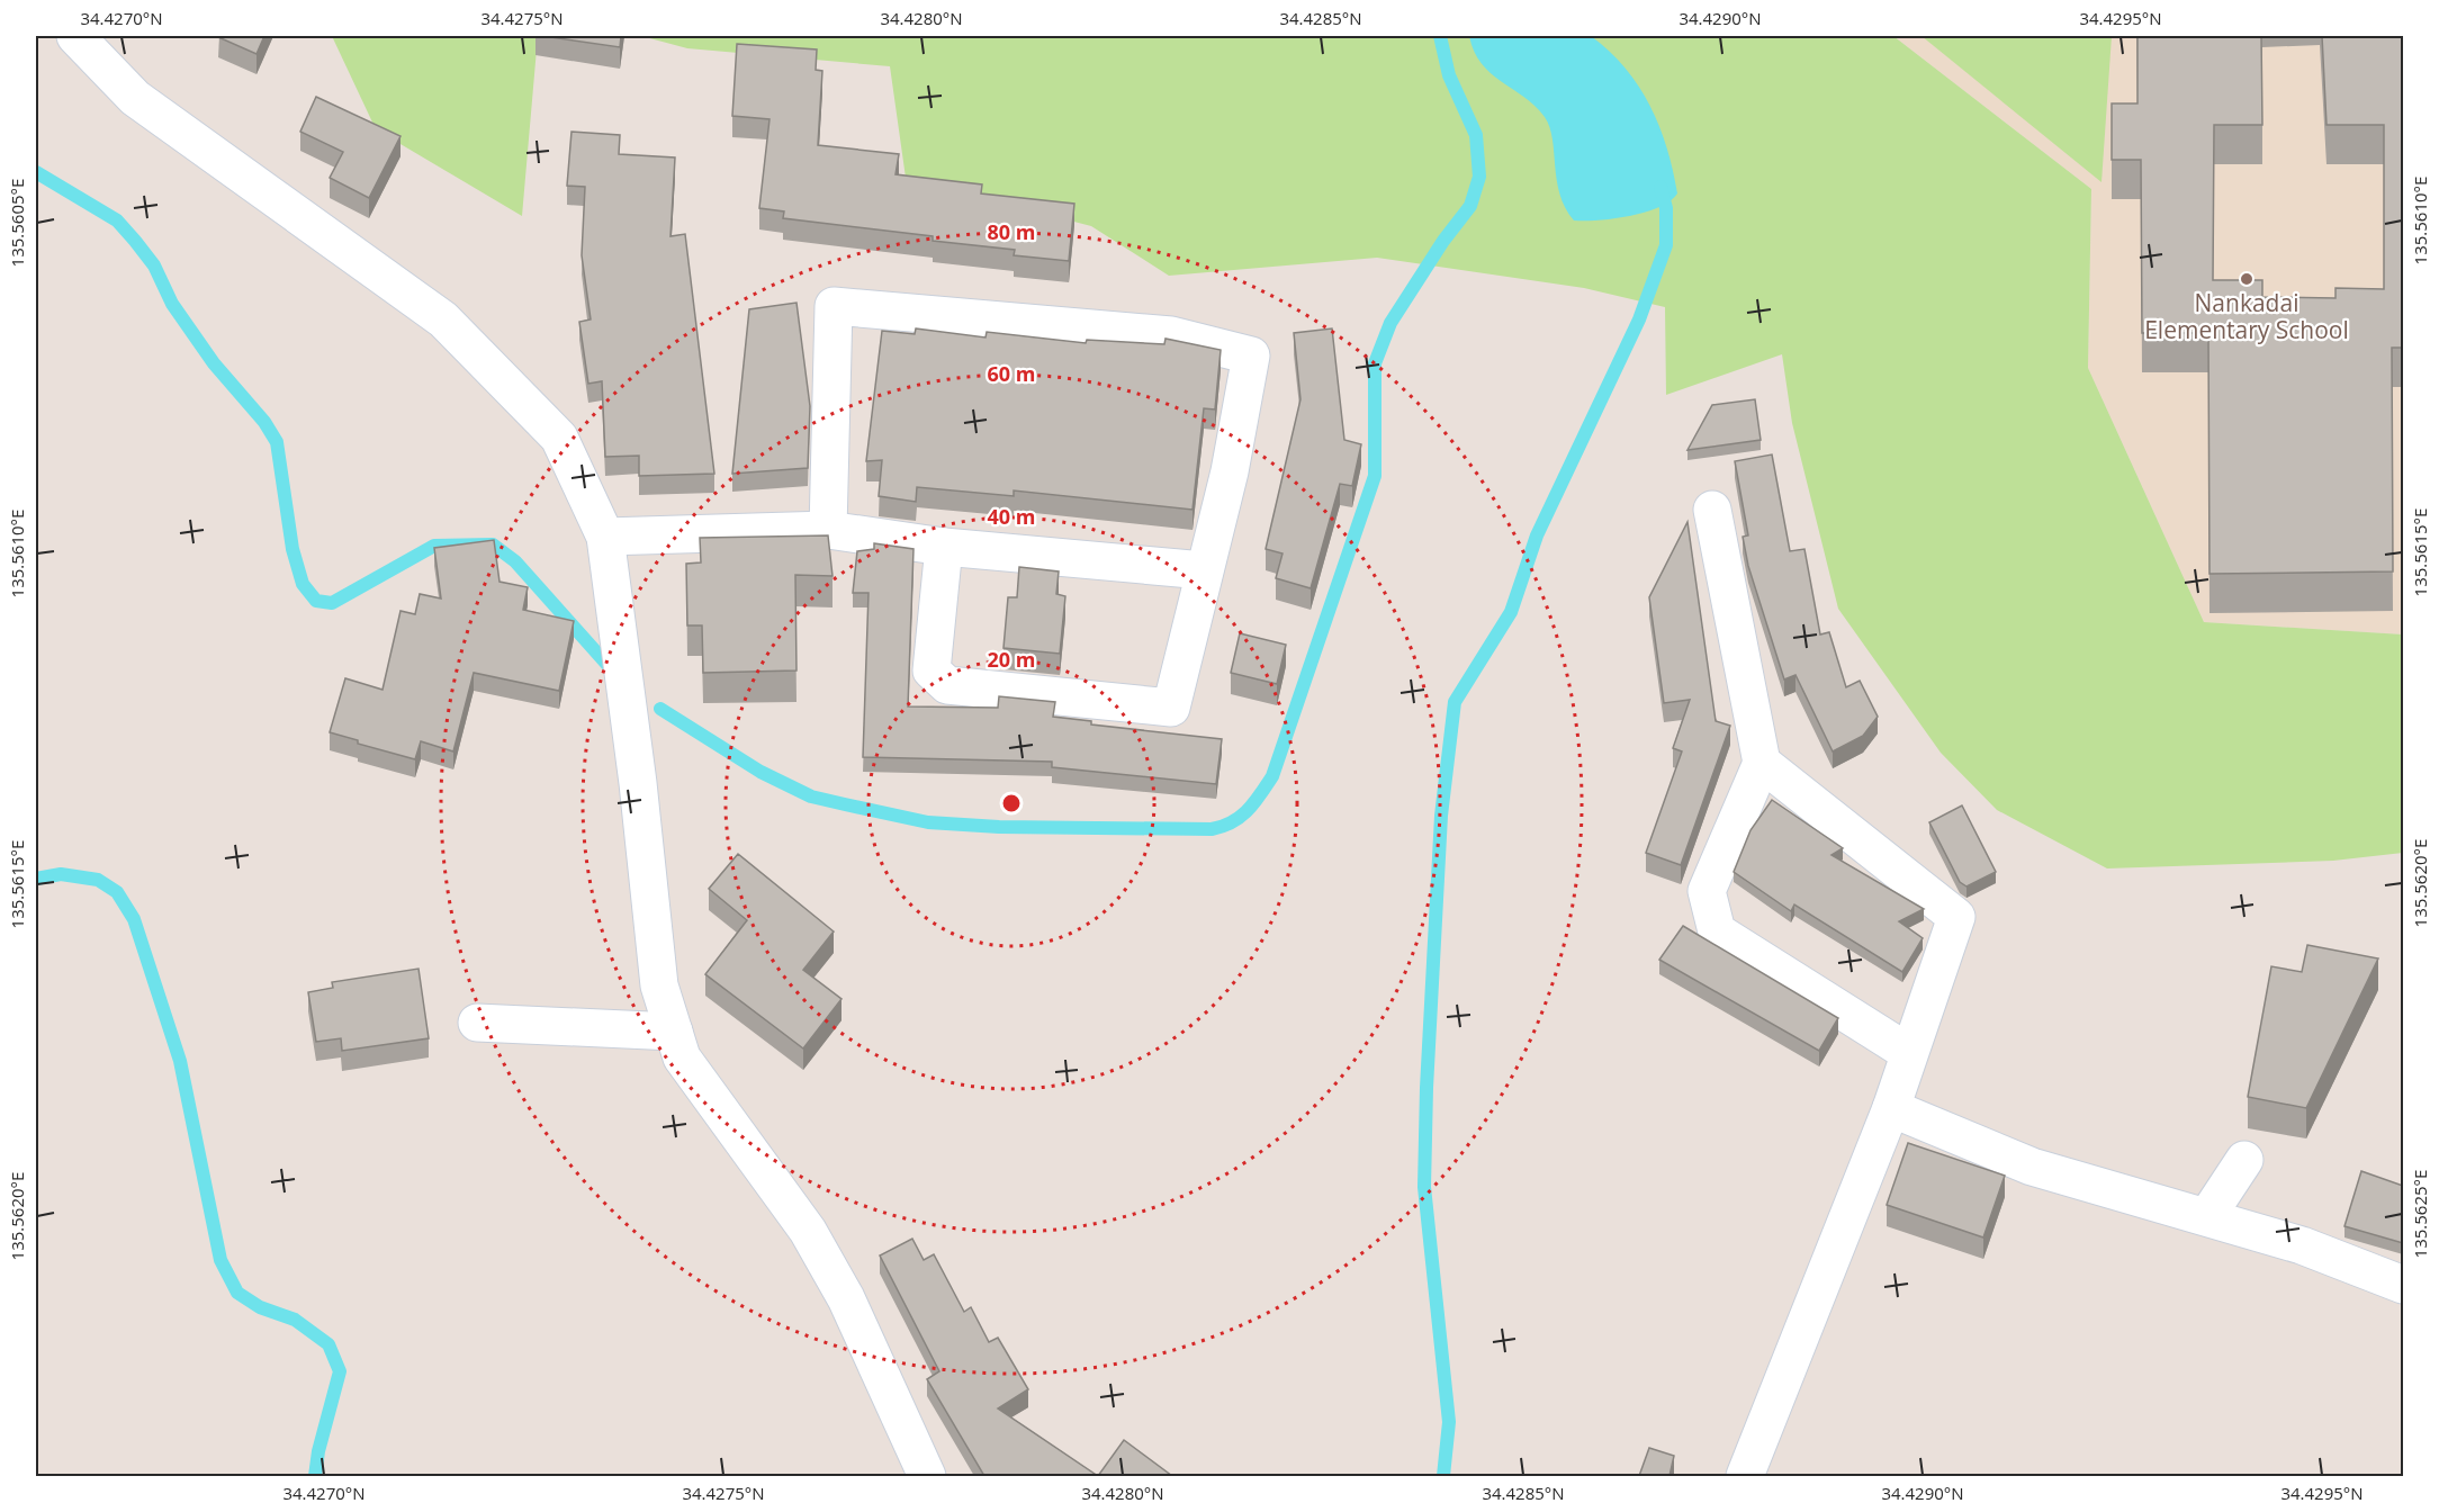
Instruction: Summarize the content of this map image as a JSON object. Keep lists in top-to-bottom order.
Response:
{
  "places": ["Nankadai Elementary School"],
  "coordinates": [
    "34.4270°N",
    "34.4275°N",
    "34.4280°N",
    "34.4285°N",
    "34.4290°N",
    "34.4295°N",
    "135.5610°E",
    "135.5605°E",
    "135.5615°E",
    "135.5620°E",
    "135.5625°E"
  ],
  "rings": [
    "80 m",
    "60 m",
    "40 m",
    "20 m"
  ]
}
